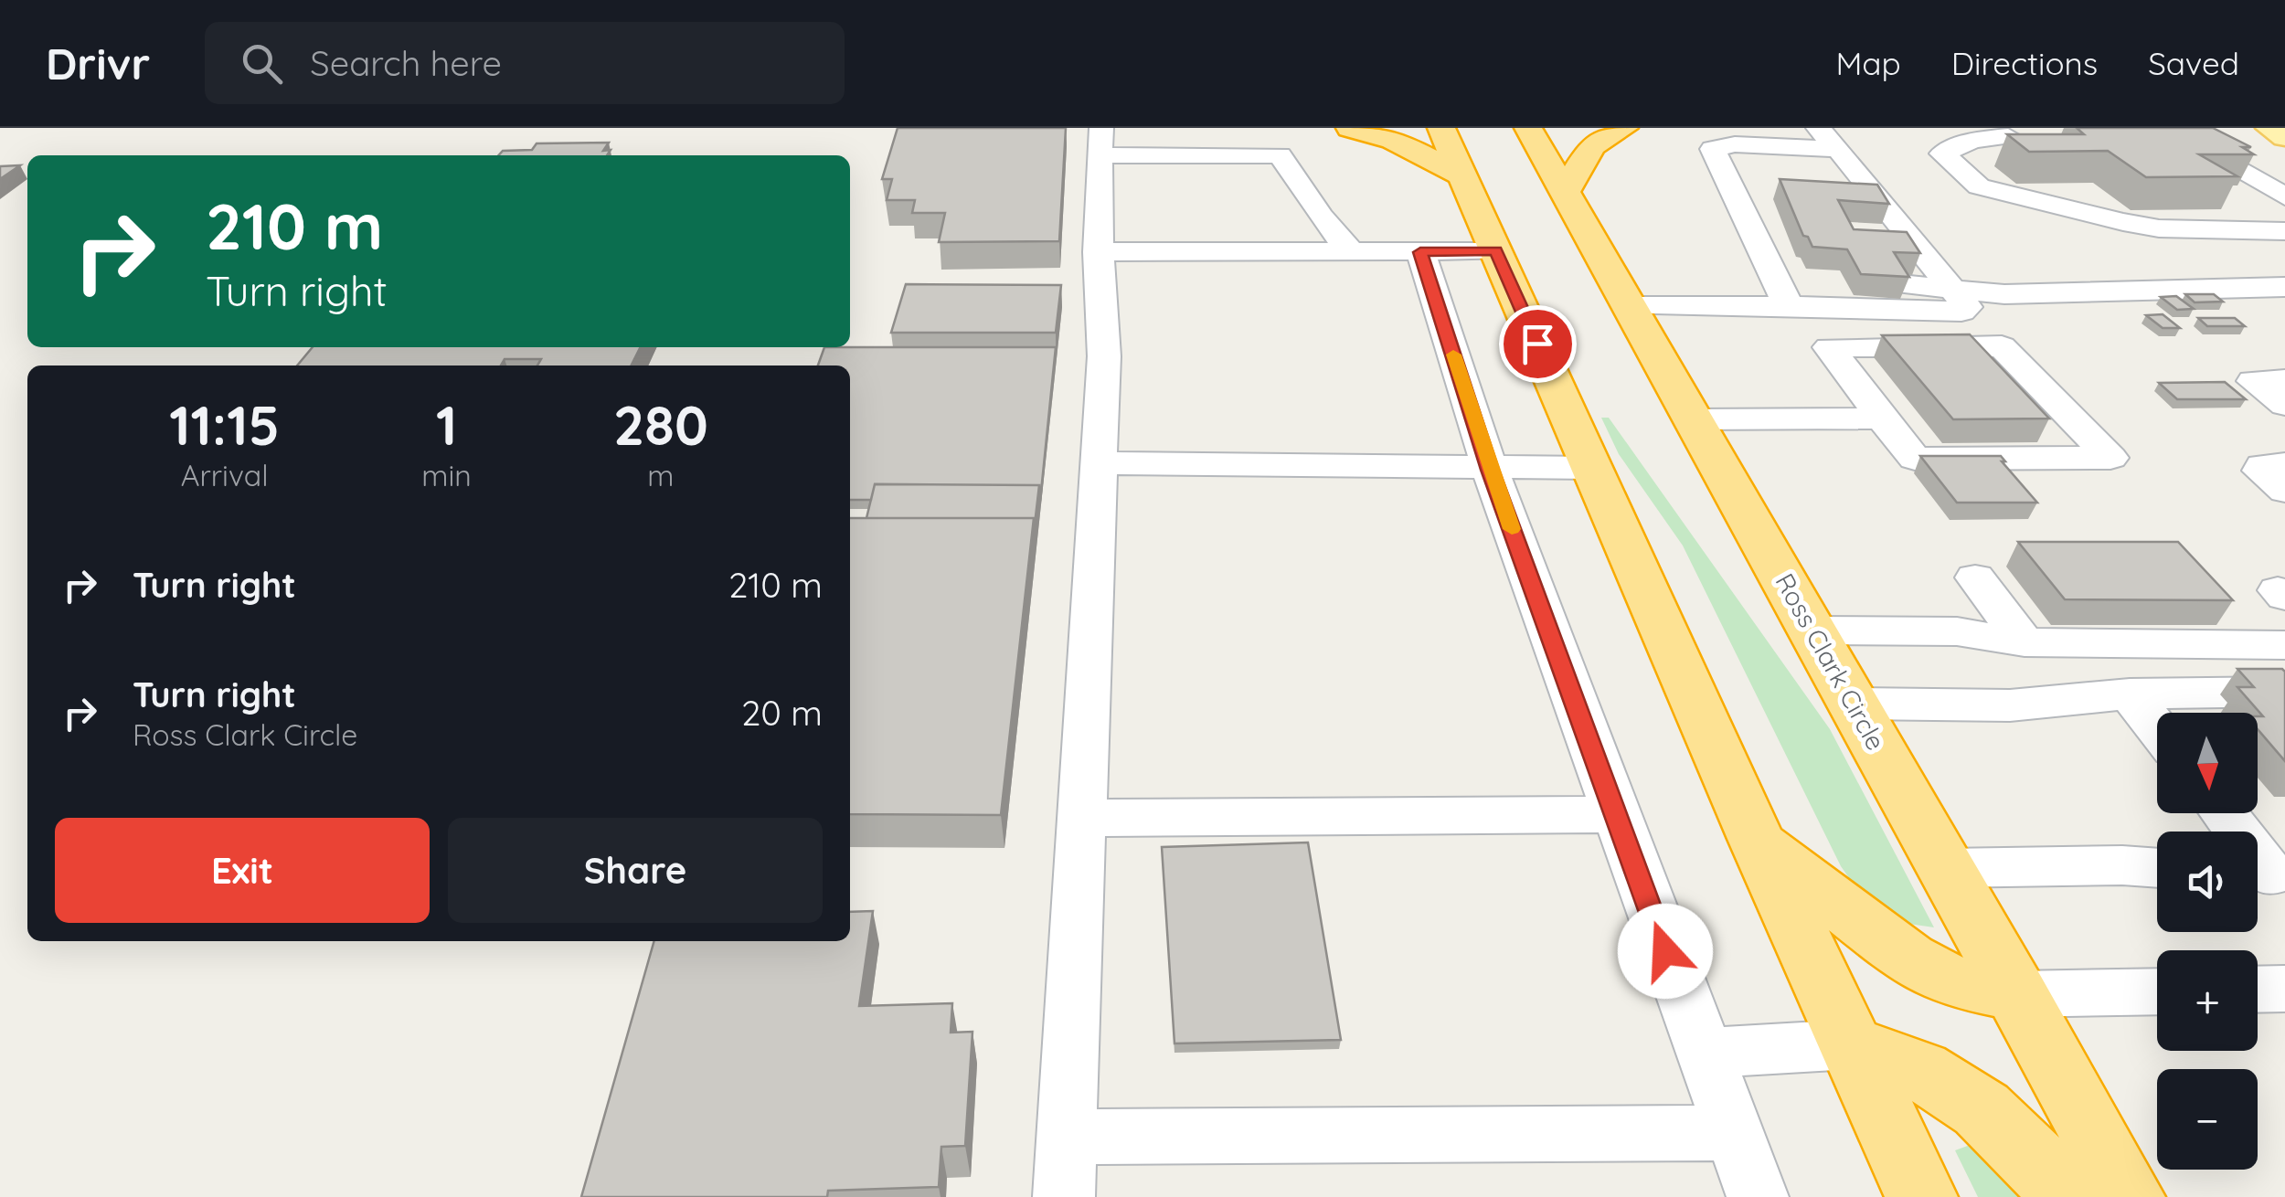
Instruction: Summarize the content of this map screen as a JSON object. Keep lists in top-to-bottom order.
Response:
{
  "streets": {
    "highway": ["Ross Clark Circle"]
  },
  "north": "bottom",
  "page": {
    "header": "Drivr",
    "search": "Search here",
    "nav": ["Map", "Directions", "Saved"],
    "turn": ["210 m", "Turn right"],
    "eta": [
      "11:15",
      "Arrival",
      "1",
      "min",
      "280",
      "m"
    ],
    "list": [
      {
        "name": "Turn right",
        "value": "210 m"
      },
      {
        "name": "Turn right",
        "note": "Ross Clark Circle",
        "value": "20 m"
      }
    ],
    "map_buttons": ["+", "−"],
    "buttons": ["Exit", "Share"]
  }
}
